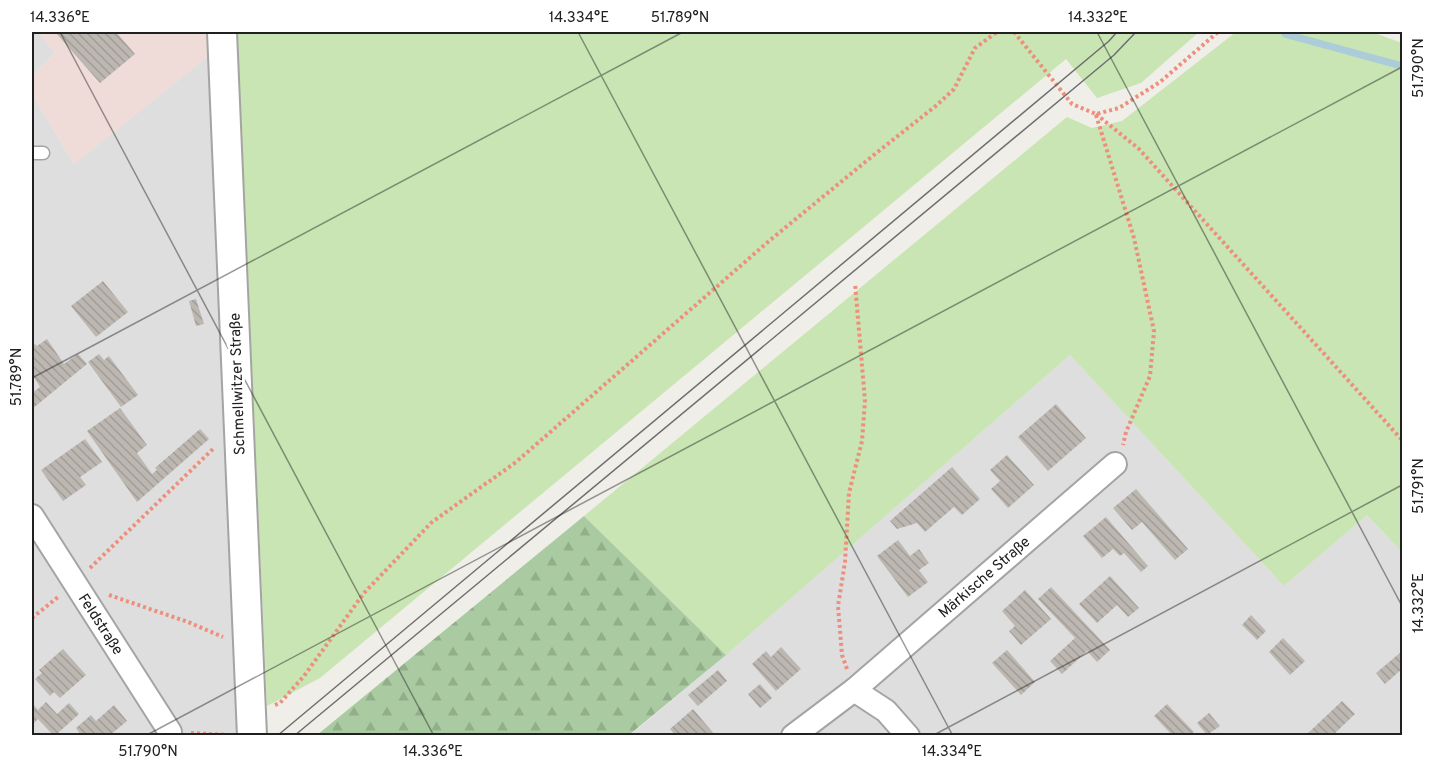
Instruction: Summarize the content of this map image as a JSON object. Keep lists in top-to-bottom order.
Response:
{
  "streets": {
    "street": ["Schmellwitzer Straße", "Märkische Straße", "Feldstraße"]
  },
  "coordinates": [
    "14.336°E",
    "14.334°E",
    "51.789°N",
    "14.332°E",
    "51.790°N",
    "51.791°N"
  ]
}
